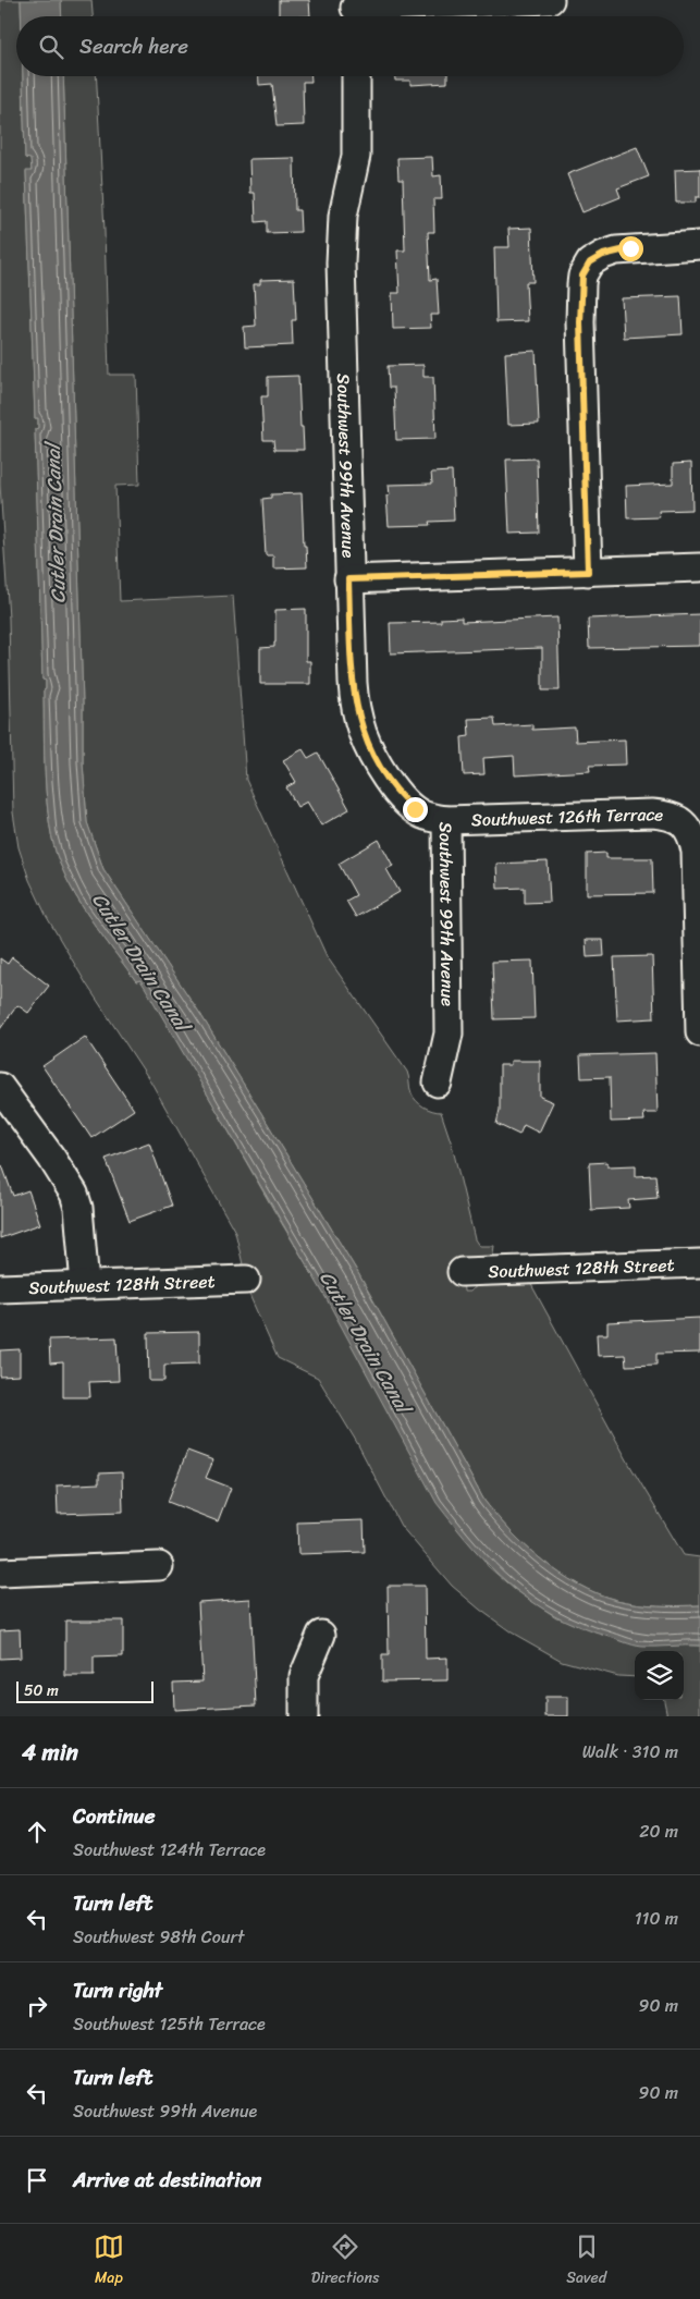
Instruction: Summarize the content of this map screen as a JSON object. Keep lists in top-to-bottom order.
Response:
{
  "streets": {
    "street": ["Southwest 99th Avenue", "Southwest 126th Terrace", "Southwest 128th Street"]
  },
  "crossings": [
    ["Southwest 99th Avenue", "Southwest 126th Terrace"]
  ],
  "water": ["Cutler Drain Canal"],
  "scale_bar": "50 m",
  "page": {
    "search": "Search here",
    "scale": "50 m",
    "heading": ["4 min", "Walk · 310 m"],
    "list": [
      ["Continue", "Southwest 124th Terrace", "20 m"],
      ["Turn left", "Southwest 98th Court", "110 m"],
      ["Turn right", "Southwest 125th Terrace", "90 m"],
      ["Turn left", "Southwest 99th Avenue", "90 m"],
      "Arrive at destination"
    ],
    "nav": ["Map", "Directions", "Saved"]
  }
}
